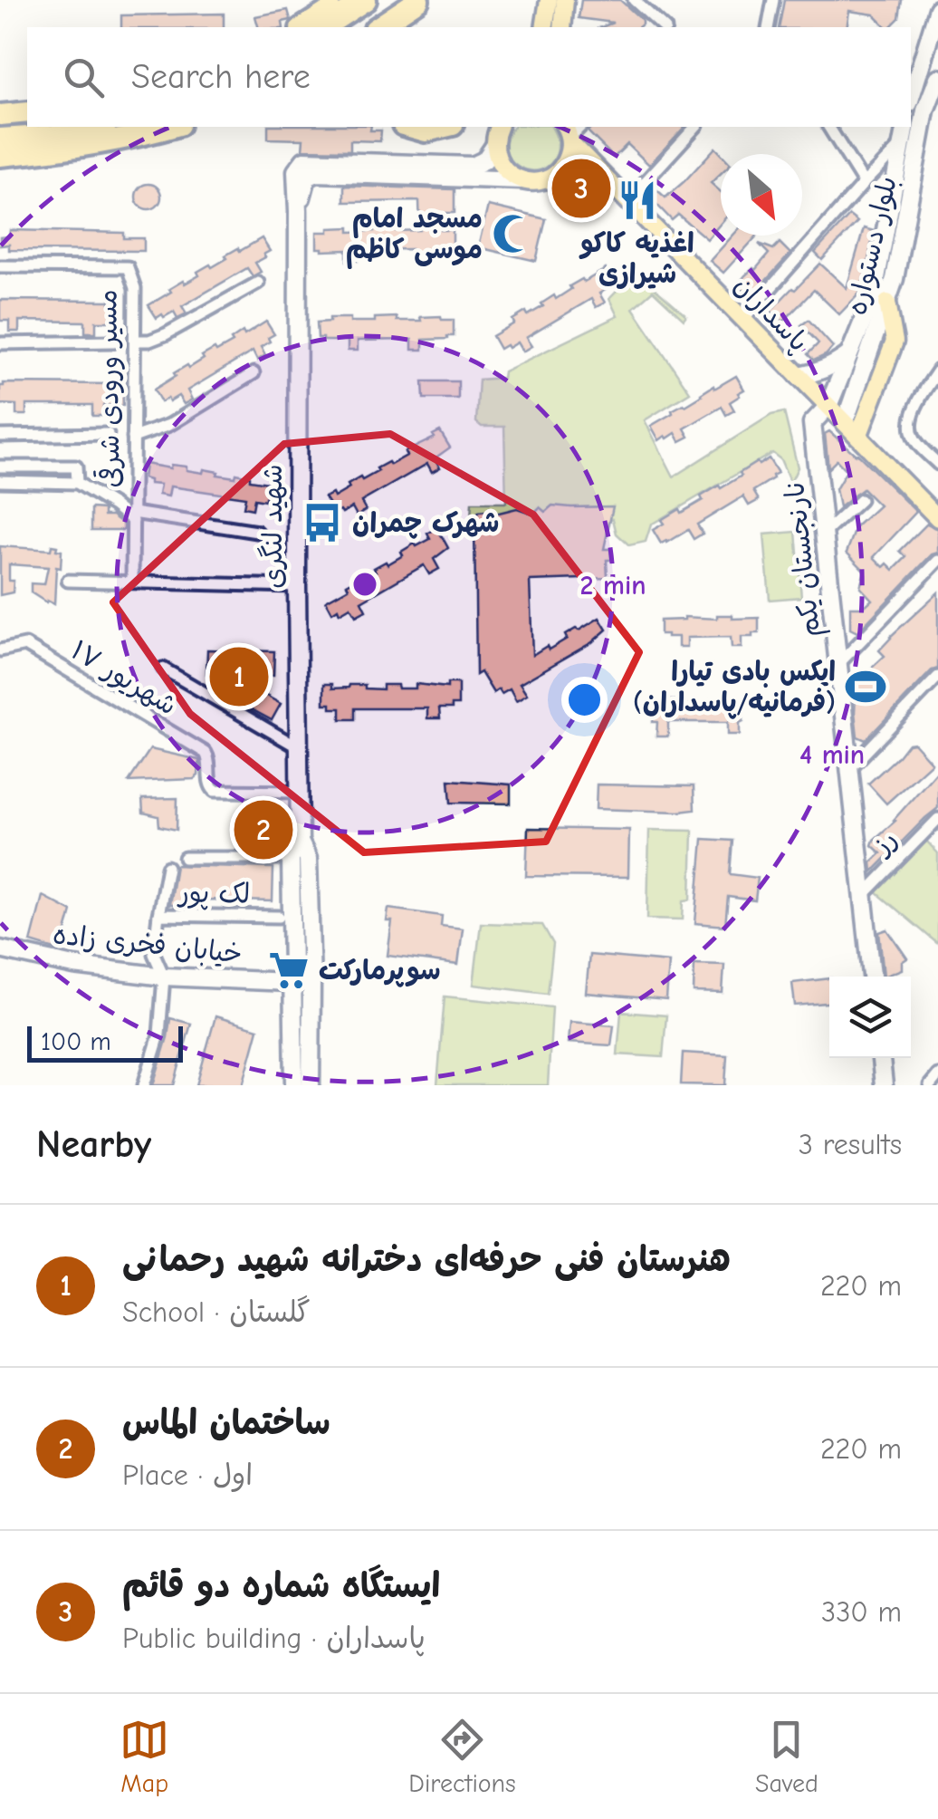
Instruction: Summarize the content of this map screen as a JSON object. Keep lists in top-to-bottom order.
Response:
{
  "streets": {
    "main road": [
      "بلوار دستواره",
      "پاسداران",
      "شهید لنگری",
      "نارنجستان یکم",
      "خیابان فخری زاده"
    ],
    "street": [
      "مسیر ورودی شرقی",
      "۱۷ شهریور",
      "رز",
      "لک پور"
    ]
  },
  "crossings": [
    ["بلوار دستواره", "پاسداران"],
    ["بلوار دستواره", "نارنجستان یکم"],
    ["پاسداران", "نارنجستان یکم"],
    ["شهید لنگری", "۱۷ شهریور"],
    ["شهید لنگری", "خیابان فخری زاده"],
    ["نارنجستان یکم", "رز"],
    ["لک پور", "خیابان فخری زاده"]
  ],
  "places": {
    "restaurant": ["اغذیه کاکو شیرازی"],
    "mosque": ["مسجد امام موسی کاظم"],
    "bus stop": ["شهرک چمران"],
    "sports": ["ایکس بادی تیارا (فرمانیه/پاسداران)"],
    "supermarket": ["سوپرمارکت"]
  },
  "scale_bar": "100 m",
  "north": "bottom right",
  "page": {
    "search": "Search here",
    "pins": ["3", "1", "2"],
    "scale": "100 m",
    "heading": ["Nearby", "3 results"],
    "list": [
      {
        "mark": "1",
        "name": "هنرستان فنی حرفه‌ای دخترانه شهید رحمانی",
        "note": "School · گلستان",
        "value": "220 m"
      },
      {
        "mark": "2",
        "name": "ساختمان الماس",
        "note": "Place · اول",
        "value": "220 m"
      },
      {
        "mark": "3",
        "name": "ایستگاه شماره دو قائم",
        "note": "Public building · پاسداران",
        "value": "330 m"
      }
    ],
    "nav": ["Map", "Directions", "Saved"]
  },
  "rings": ["2 min", "4 min"]
}
